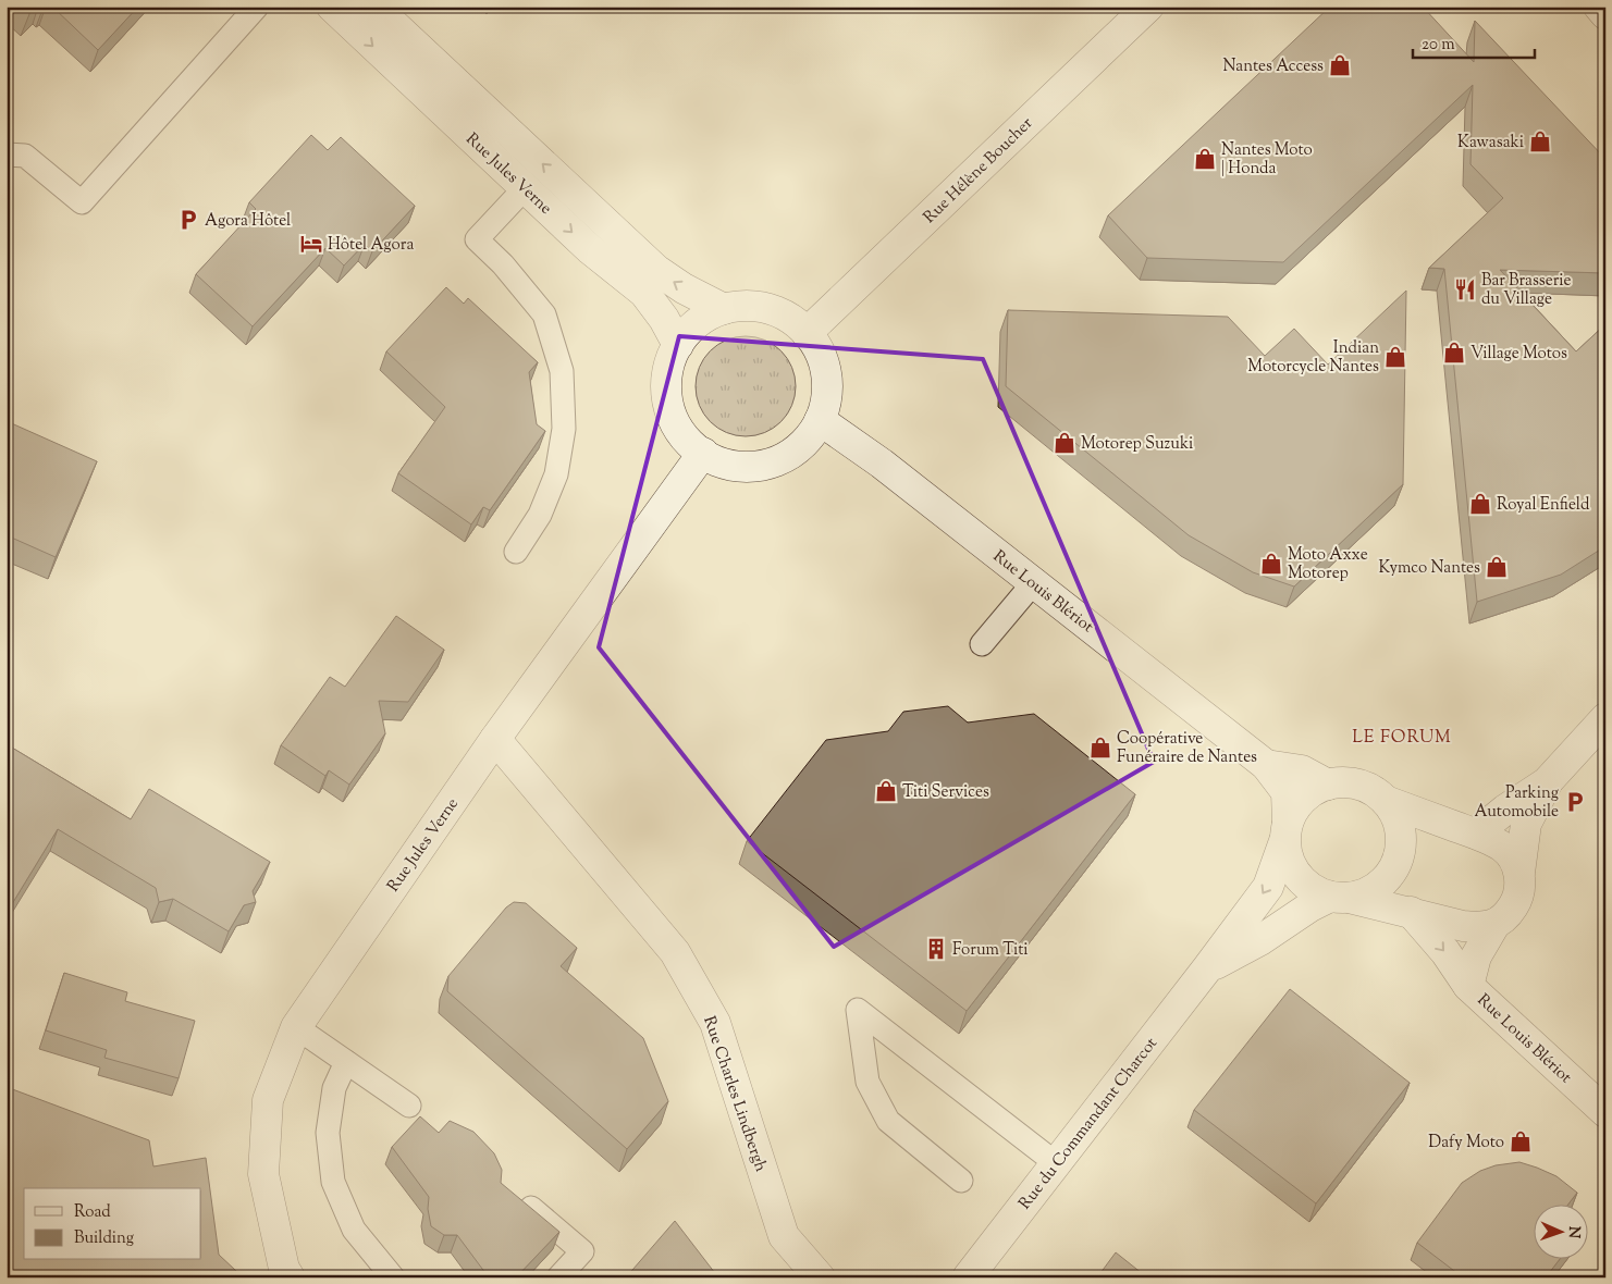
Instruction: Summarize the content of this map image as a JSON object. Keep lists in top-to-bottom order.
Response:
{
  "streets": {
    "street": [
      "Rue Hélène Boucher",
      "Rue Jules Verne",
      "Rue Louis Blériot",
      "Rue Charles Lindbergh",
      "Rue du Commandant Charcot"
    ]
  },
  "crossings": [
    ["Rue Hélène Boucher", "Rue Jules Verne"],
    ["Rue Hélène Boucher", "Rue Louis Blériot"],
    ["Rue Jules Verne", "Rue Louis Blériot"],
    ["Rue Jules Verne", "Rue Charles Lindbergh"],
    ["Rue Louis Blériot", "Rue du Commandant Charcot"]
  ],
  "districts": ["LE FORUM"],
  "places": {
    "shop": [
      "Nantes Access",
      "Kawasaki",
      "Nantes Moto | Honda",
      "Village Motos",
      "Indian Motorcycle Nantes",
      "Motorep Suzuki",
      "Royal Enfield",
      "Moto Axxe Motorep",
      "Kymco Nantes",
      "Coopérative Funéraire de Nantes",
      "Titi Services",
      "Dafy Moto"
    ],
    "parking": ["Agora Hôtel", "Parking Automobile"],
    "hotel": ["Hôtel Agora"],
    "restaurant": ["Bar Brasserie du Village"],
    "building": ["Forum Titi"]
  },
  "legend": ["Road", "Building"],
  "scale_bar": "20 m",
  "north": "right"
}
